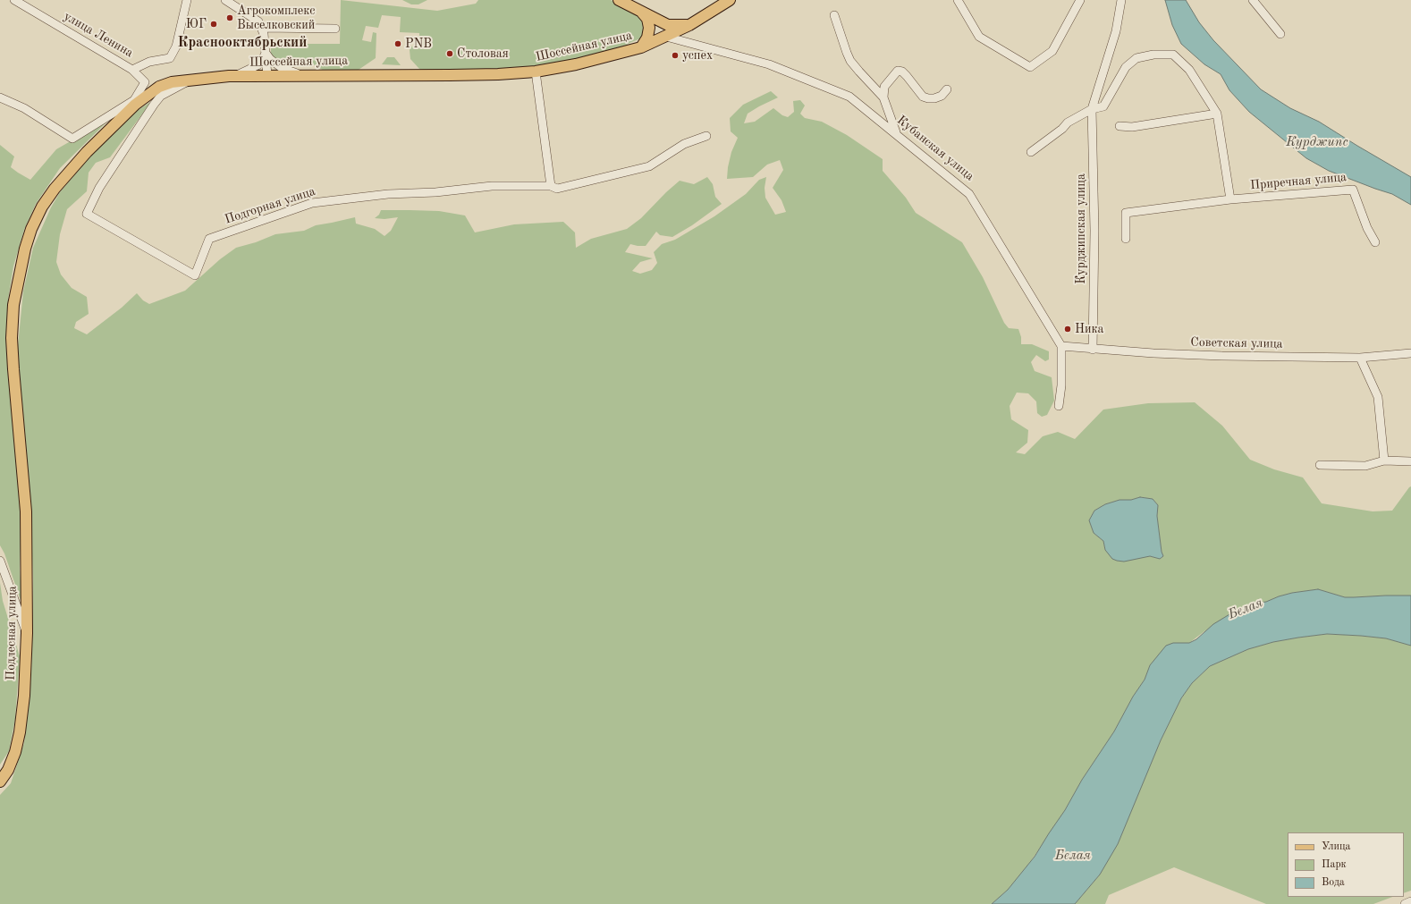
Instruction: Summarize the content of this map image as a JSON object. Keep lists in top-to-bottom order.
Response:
{
  "streets": {
    "main road": ["Шоссейная улица", "Подлесная улица"],
    "street": [
      "улица Ленина",
      "Кубанская улица",
      "Приречная улица",
      "Подгорная улица",
      "Курджипская улица",
      "Советская улица"
    ]
  },
  "crossings": [
    ["Шоссейная улица", "Кубанская улица"],
    ["Шоссейная улица", "Подгорная улица"],
    ["Шоссейная улица", "Подлесная улица"],
    ["Кубанская улица", "Советская улица"],
    ["Курджипская улица", "Советская улица"]
  ],
  "districts": ["Краснооктябрьский"],
  "water": ["Курджипс", "Белая"],
  "places": [
    "Агрокомплекс Выселковский",
    "ЮГ",
    "PNB",
    "Столовая",
    "успех",
    "Ника"
  ],
  "legend": ["Улица", "Парк", "Вода"]
}
